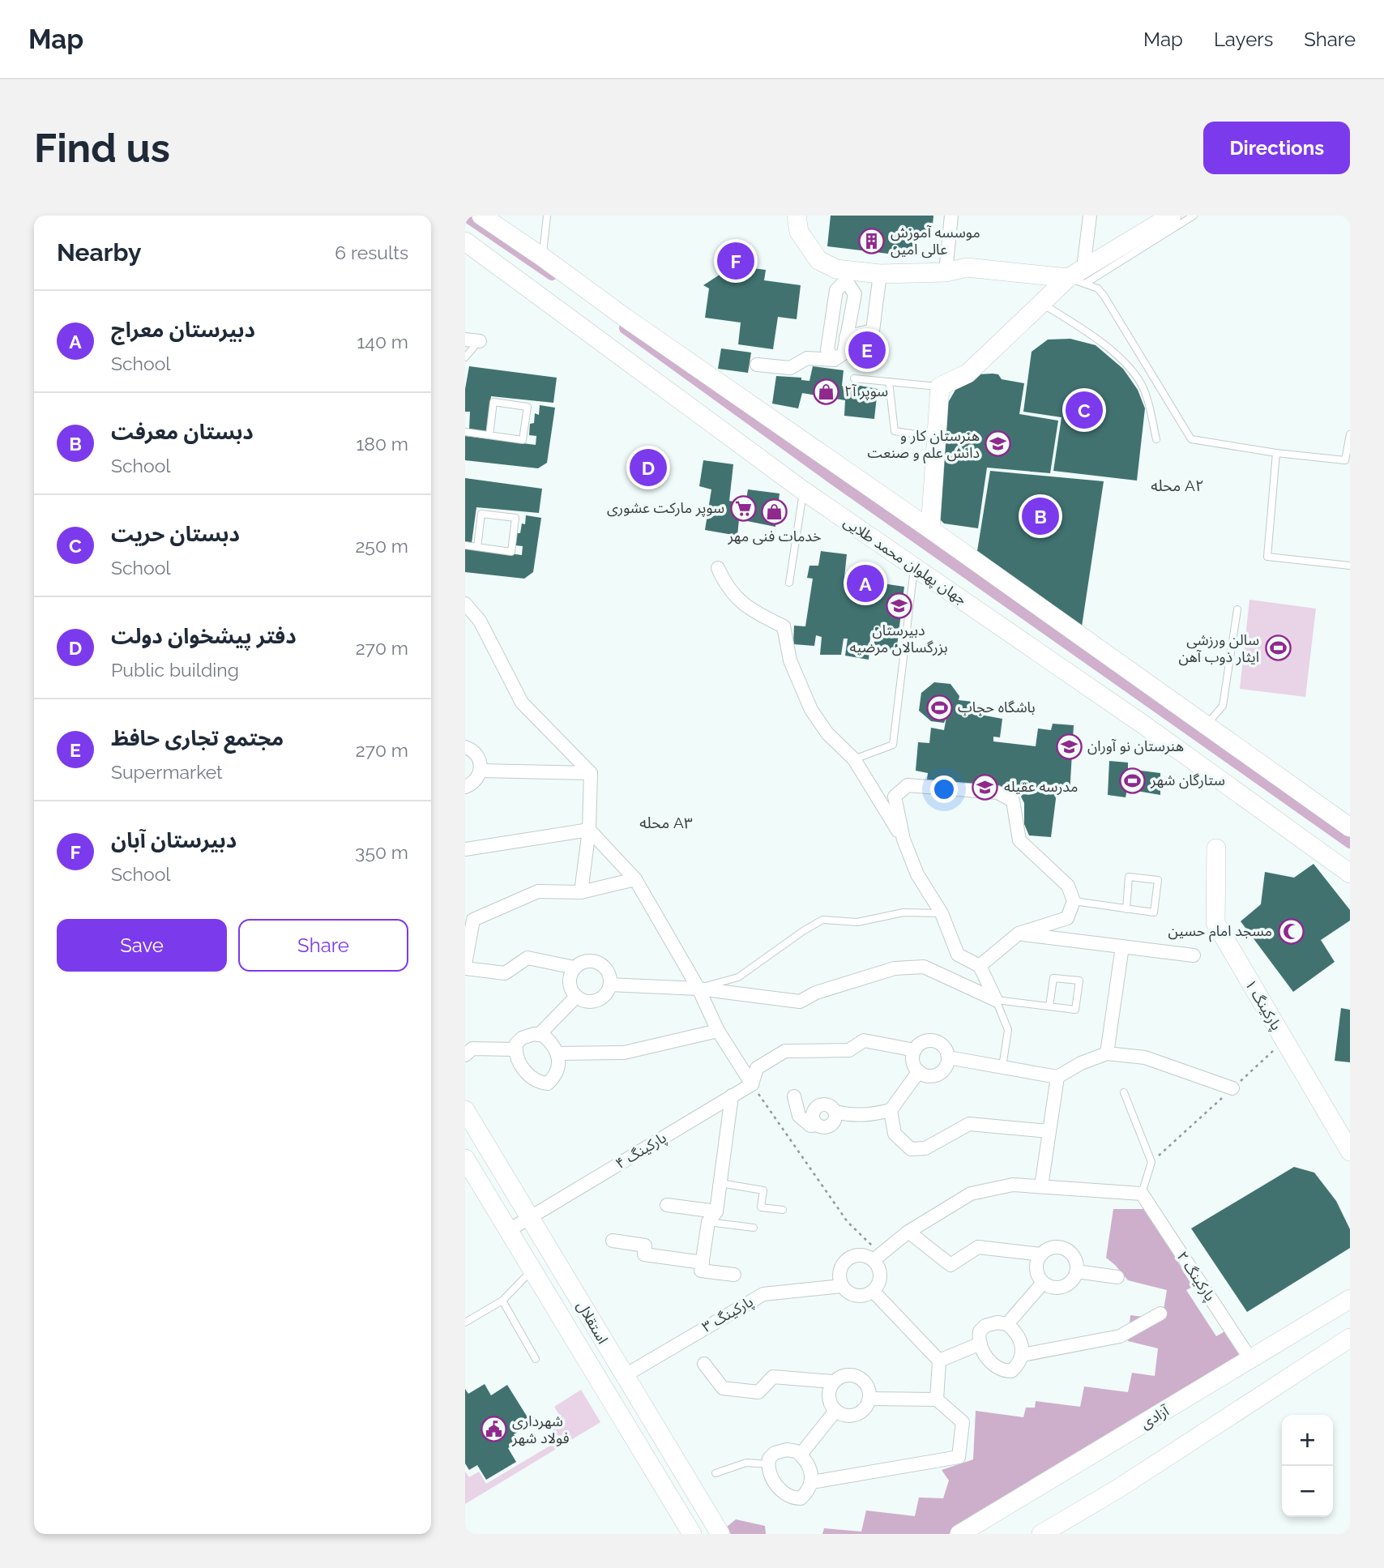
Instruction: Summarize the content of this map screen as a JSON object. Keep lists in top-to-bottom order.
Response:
{
  "streets": {
    "street": [
      "جهان پهلوان محمد طلایی",
      "پارکینگ ۱",
      "پارکینگ ۴",
      "پارکینگ ۲",
      "پارکینگ ۳",
      "استقلال",
      "آزادی"
    ]
  },
  "crossings": [
    ["پارکینگ ۴", "استقلال"],
    ["پارکینگ ۲", "آزادی"],
    ["پارکینگ ۳", "استقلال"]
  ],
  "districts": ["محله A۲", "محله A۳"],
  "places": {
    "building": ["موسسه آموزش عالی امین"],
    "shop": ["سوپر آ۲", "خدمات فنی مهر"],
    "school or university": [
      "هنرستان کار و دانش علم و صنعت",
      "دبیرستان بزرگسالان مرضیه",
      "هنرستان نو آوران",
      "مدرسه عقیله"
    ],
    "supermarket": ["سوپر مارکت عشوری"],
    "sports": ["سالن ورزشی ایثار ذوب آهن", "باشگاه حجاب", "ستارگان شهر"],
    "mosque": ["مسجد امام حسین"],
    "public building": ["شهرداری فولاد شهر"]
  },
  "page": {
    "header": "Map",
    "nav": ["Map", "Layers", "Share"],
    "buttons": [
      "Directions",
      ["Save", "Share"]
    ],
    "title": "Find us",
    "heading": ["Nearby", "6 results"],
    "pins": [
      "F",
      "E",
      "C",
      "D",
      "B",
      "A"
    ],
    "list": [
      {
        "mark": "A",
        "name": "دبیرستان معراج",
        "note": "School",
        "value": "140 m"
      },
      {
        "mark": "B",
        "name": "دبستان معرفت",
        "note": "School",
        "value": "180 m"
      },
      {
        "mark": "C",
        "name": "دبستان حریت",
        "note": "School",
        "value": "250 m"
      },
      {
        "mark": "D",
        "name": "دفتر پیشخوان دولت",
        "note": "Public building",
        "value": "270 m"
      },
      {
        "mark": "E",
        "name": "مجتمع تجاری حافظ",
        "note": "Supermarket",
        "value": "270 m"
      },
      {
        "mark": "F",
        "name": "دبیرستان آبان",
        "note": "School",
        "value": "350 m"
      }
    ],
    "map_buttons": ["+", "−"]
  }
}
